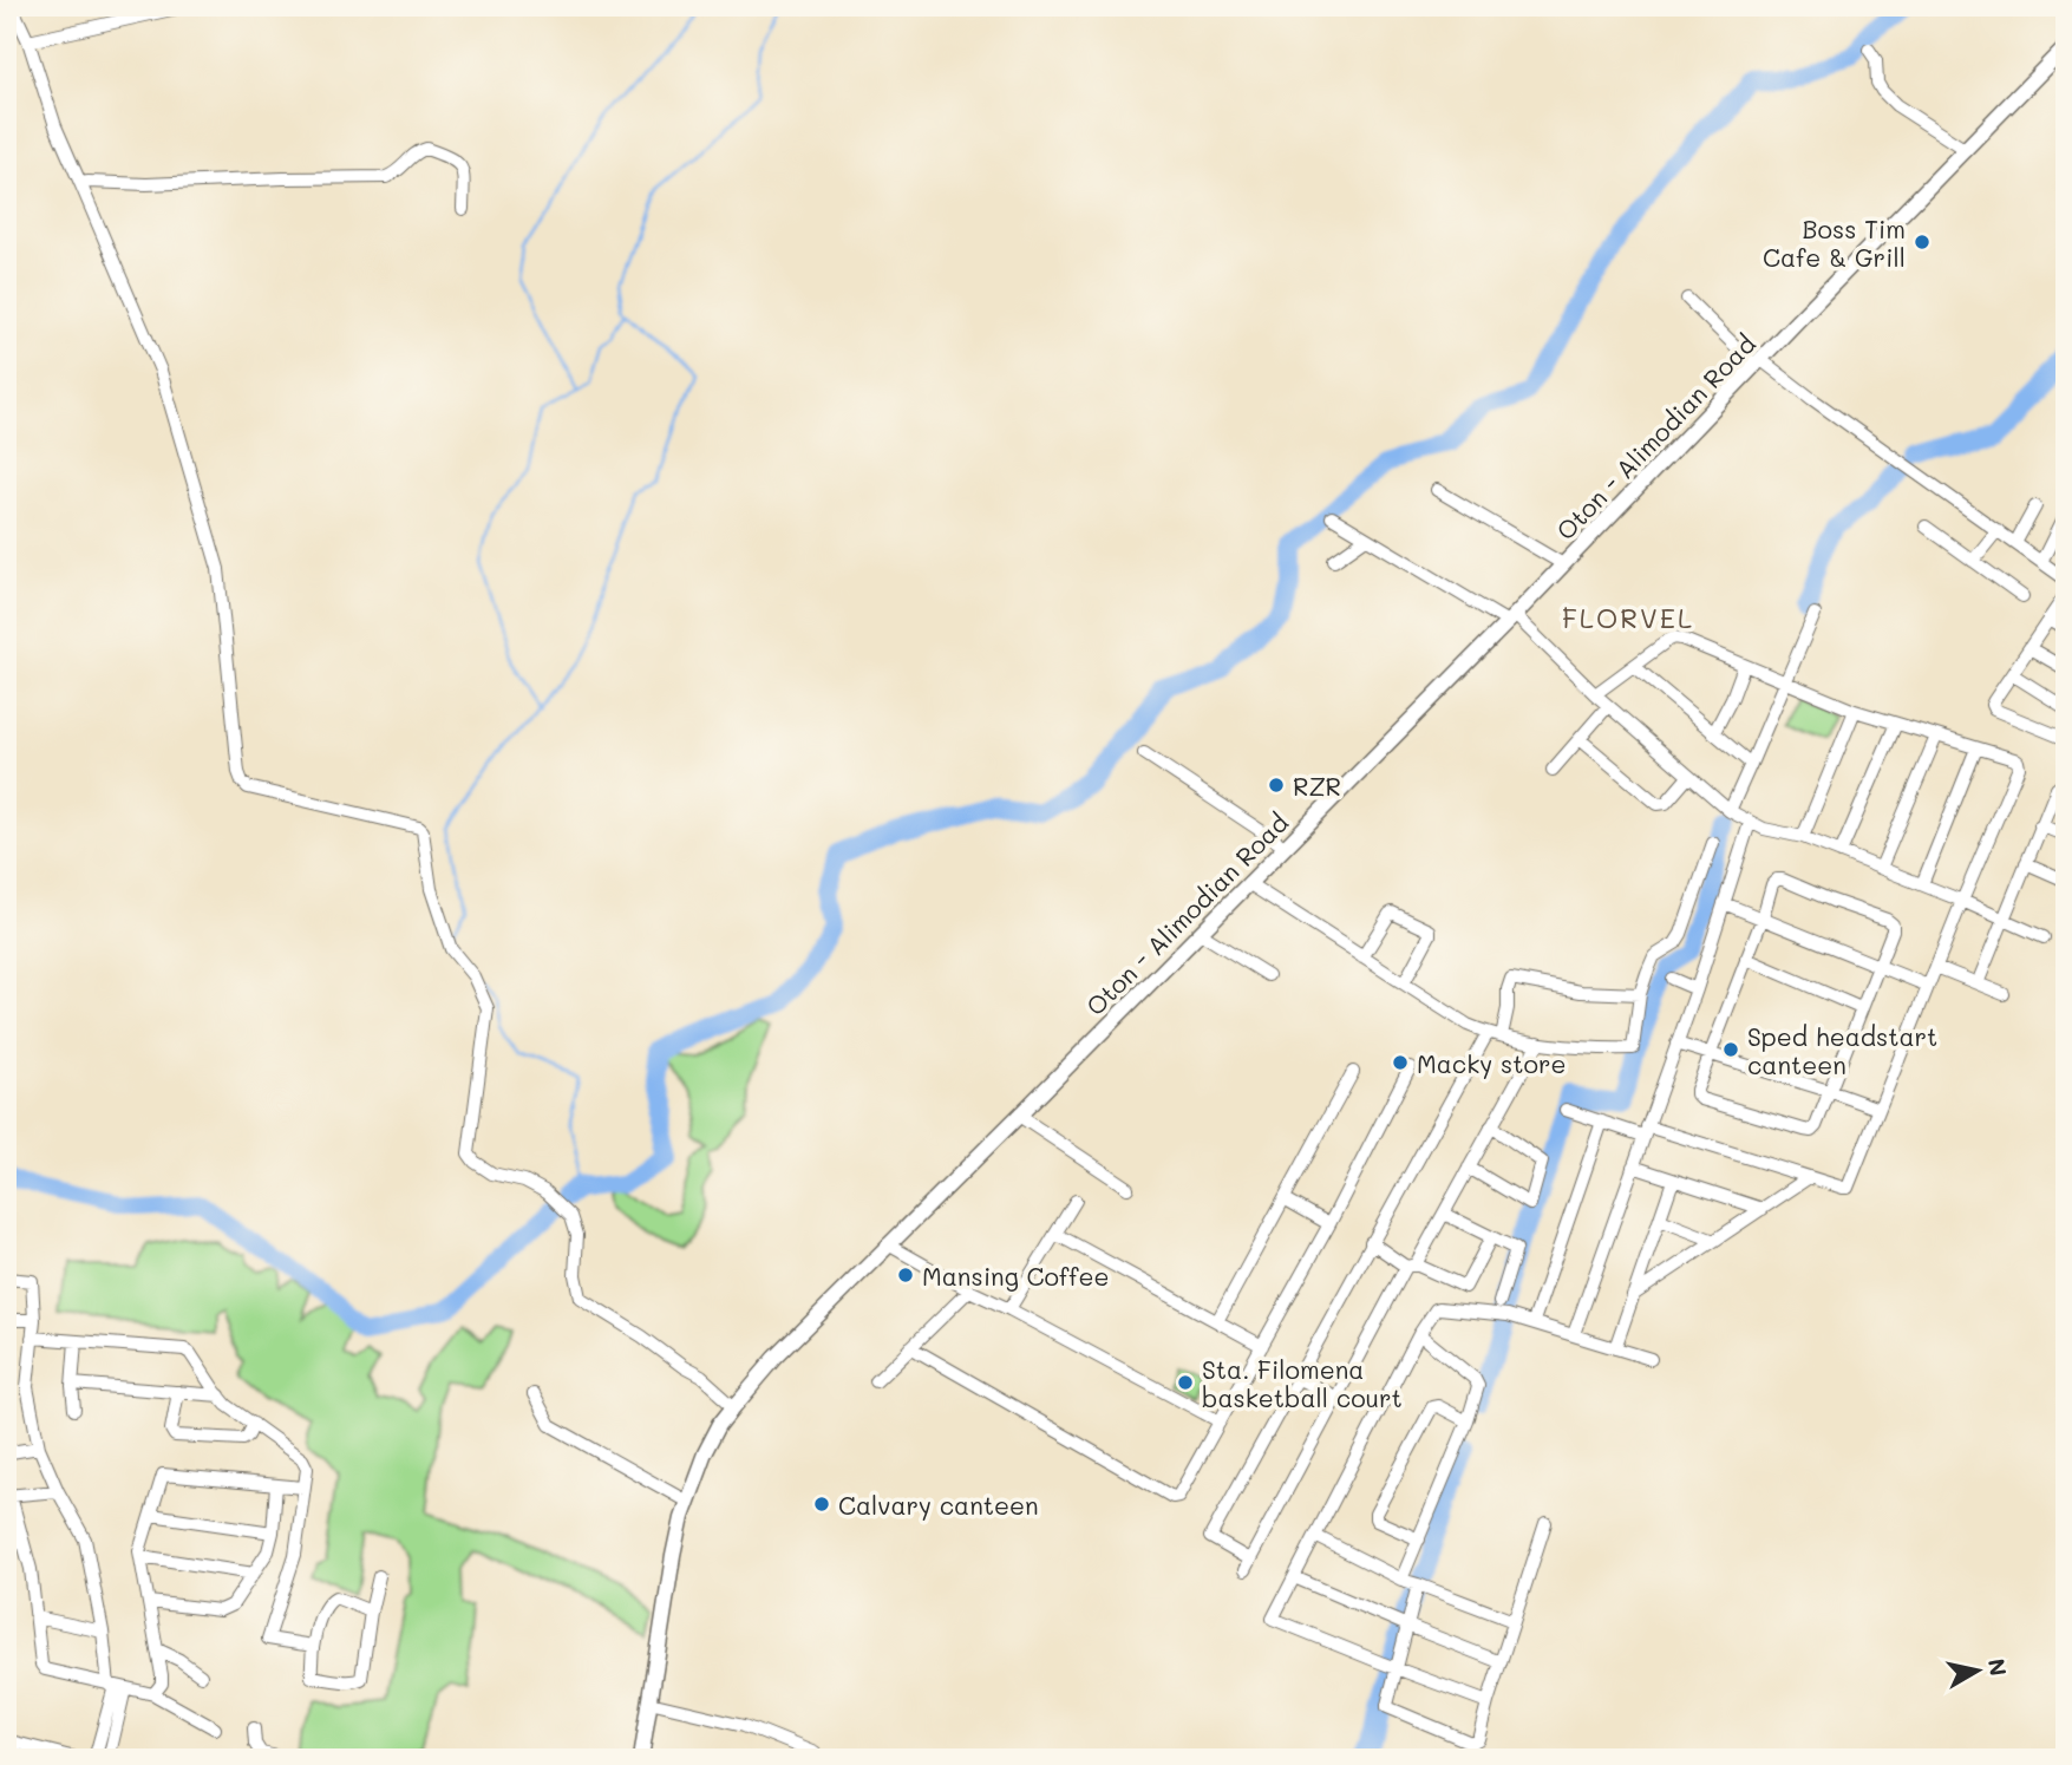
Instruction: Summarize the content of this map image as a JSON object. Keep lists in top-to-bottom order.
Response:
{
  "streets": {
    "main road": ["Oton - Alimodian Road"]
  },
  "districts": ["FLORVEL"],
  "places": [
    "Boss Tim Cafe & Grill",
    "RZR",
    "Sped headstart canteen",
    "Macky store",
    "Mansing Coffee",
    "Sta. Filomena basketball court",
    "Calvary canteen"
  ],
  "north": "right"
}
